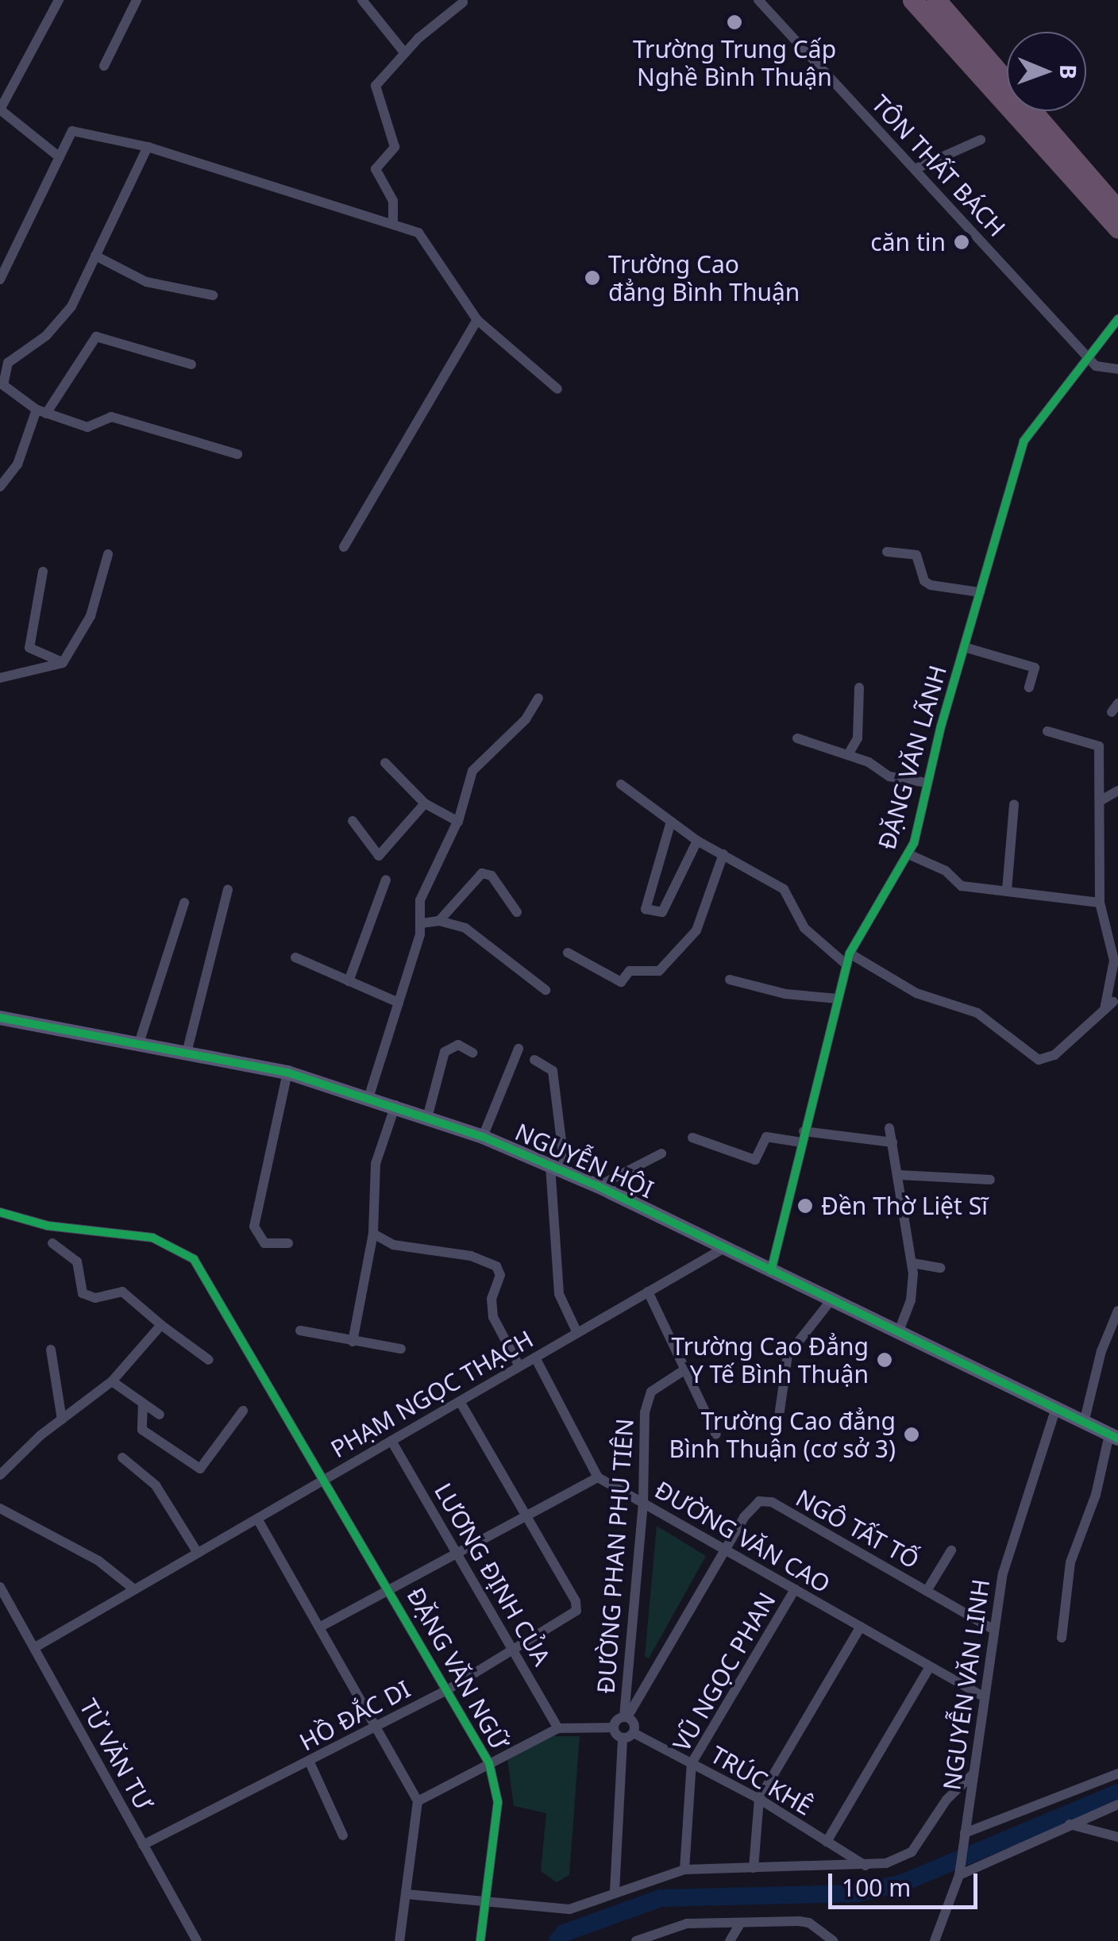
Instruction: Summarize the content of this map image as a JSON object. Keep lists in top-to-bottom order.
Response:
{
  "streets": {
    "street": [
      "TÔN THẤT BÁCH",
      "ĐẶNG VĂN LÃNH",
      "NGUYỄN HỘI",
      "PHẠM NGỌC THẠCH",
      "NGÔ TẤT TỐ",
      "ĐƯỜNG VĂN CAO",
      "ĐƯỜNG PHAN PHU TIÊN",
      "LƯƠNG ĐỊNH CỦA",
      "ĐẶNG VĂN NGỮ",
      "VŨ NGỌC PHAN",
      "NGUYỄN VĂN LINH",
      "HỒ ĐẮC DI",
      "TỪ VĂN TƯ",
      "TRÚC KHÊ"
    ]
  },
  "crossings": [
    ["TÔN THẤT BÁCH", "ĐẶNG VĂN LÃNH"],
    ["ĐẶNG VĂN LÃNH", "NGUYỄN HỘI"],
    ["NGUYỄN HỘI", "PHẠM NGỌC THẠCH"],
    ["NGUYỄN HỘI", "NGUYỄN VĂN LINH"],
    ["PHẠM NGỌC THẠCH", "LƯƠNG ĐỊNH CỦA"],
    ["PHẠM NGỌC THẠCH", "ĐẶNG VĂN NGỮ"],
    ["PHẠM NGỌC THẠCH", "HỒ ĐẮC DI"],
    ["PHẠM NGỌC THẠCH", "TỪ VĂN TƯ"],
    ["NGÔ TẤT TỐ", "ĐƯỜNG VĂN CAO"],
    ["NGÔ TẤT TỐ", "ĐƯỜNG PHAN PHU TIÊN"],
    ["NGÔ TẤT TỐ", "NGUYỄN VĂN LINH"],
    ["ĐƯỜNG VĂN CAO", "ĐƯỜNG PHAN PHU TIÊN"],
    ["ĐƯỜNG VĂN CAO", "VŨ NGỌC PHAN"],
    ["ĐƯỜNG VĂN CAO", "NGUYỄN VĂN LINH"],
    ["LƯƠNG ĐỊNH CỦA", "HỒ ĐẮC DI"],
    ["ĐẶNG VĂN NGỮ", "HỒ ĐẮC DI"],
    ["VŨ NGỌC PHAN", "TRÚC KHÊ"],
    ["HỒ ĐẮC DI", "TỪ VĂN TƯ"]
  ],
  "places": [
    "Trường Trung Cấp Nghề Bình Thuận",
    "căn tin",
    "Trường Cao đẳng Bình Thuận",
    "Đền Thờ Liệt Sĩ",
    "Trường Cao Đẳng Y Tế Bình Thuận",
    "Trường Cao đẳng Bình Thuận (cơ sở 3)"
  ],
  "scale_bar": "100 m",
  "north": "right"
}
